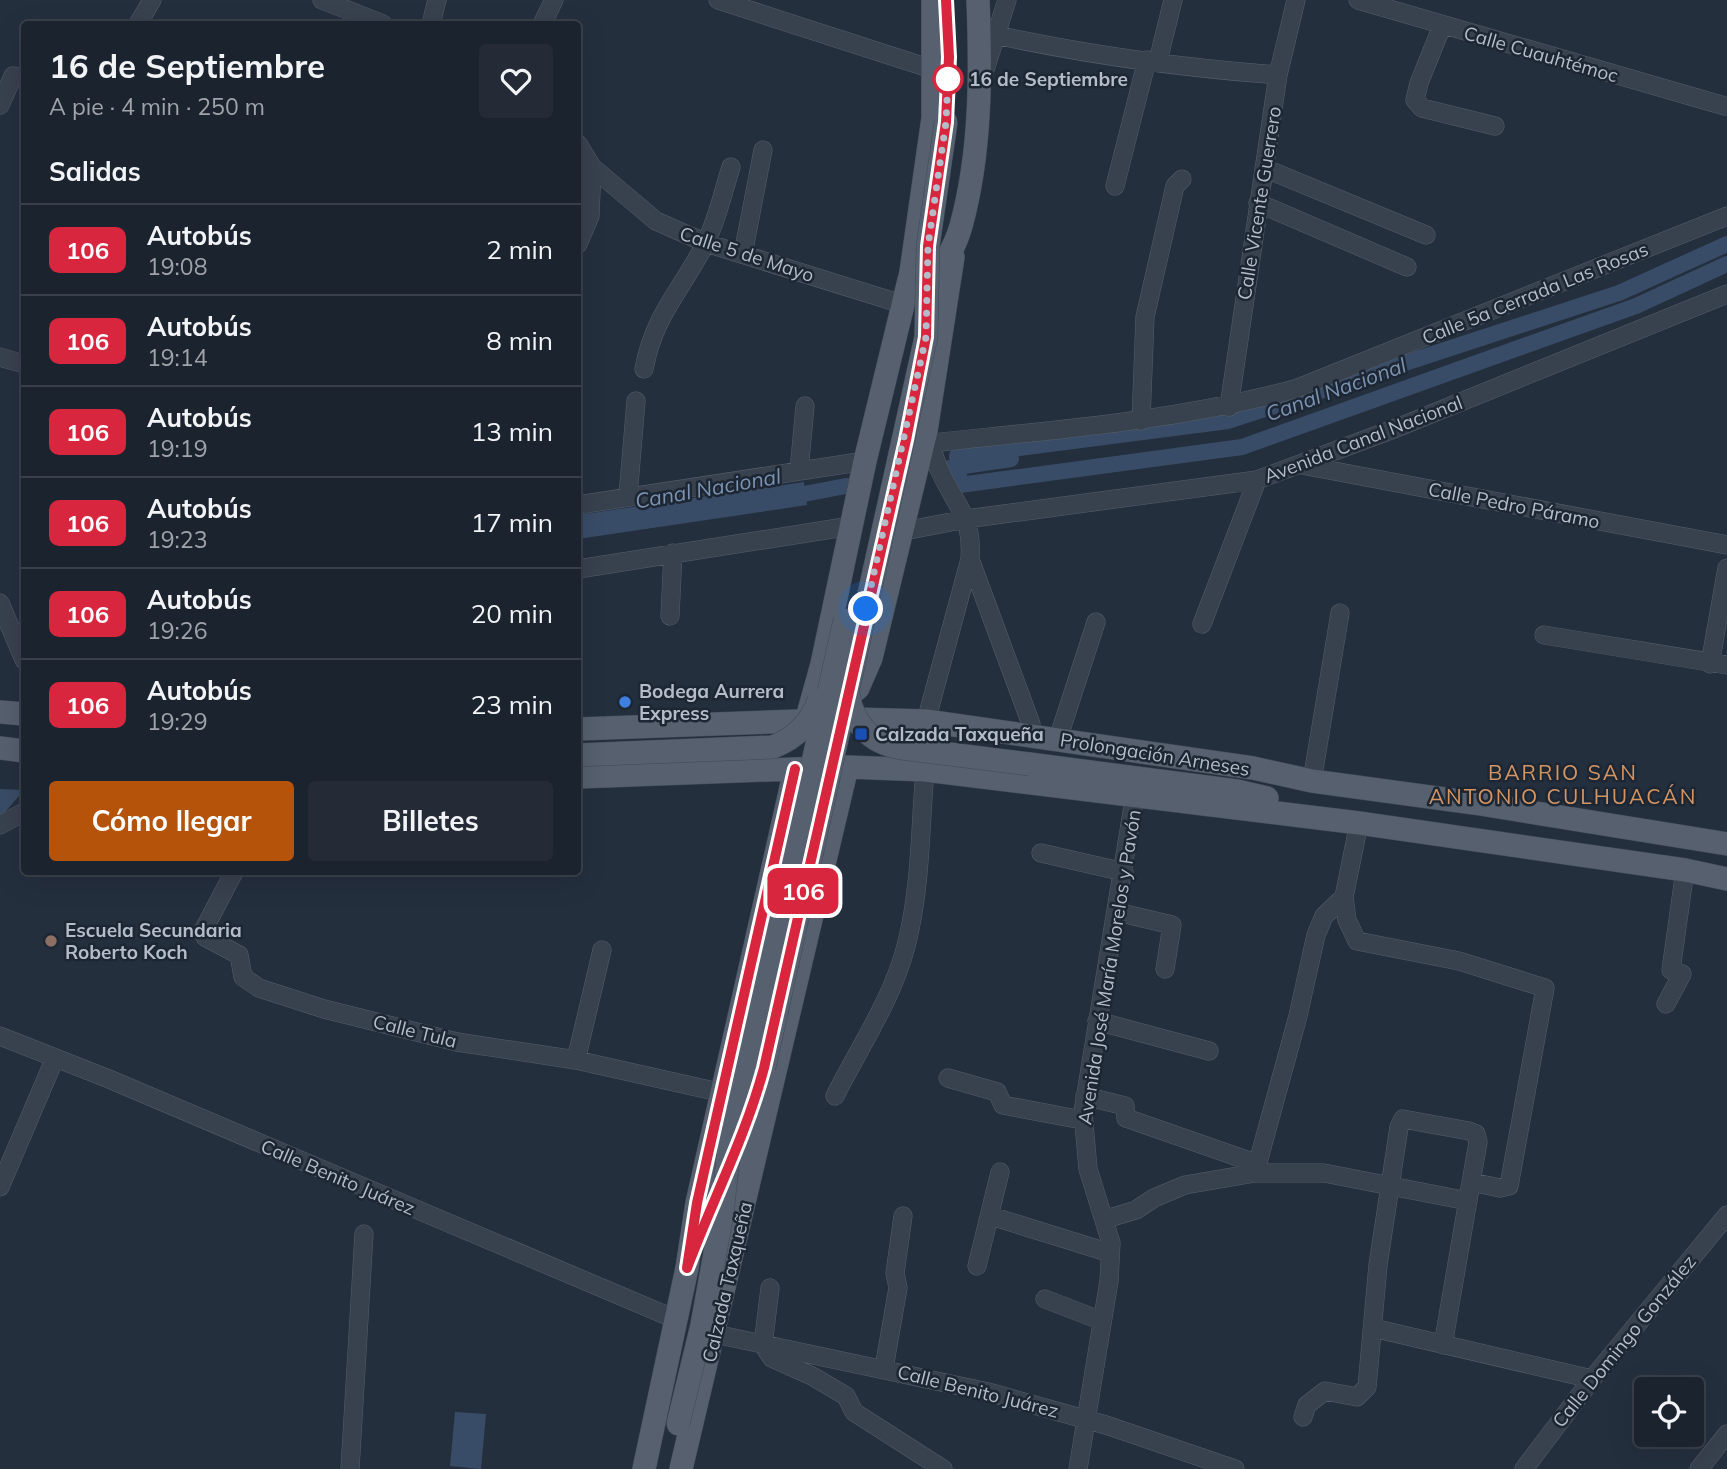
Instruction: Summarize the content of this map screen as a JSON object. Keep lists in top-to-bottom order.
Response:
{
  "streets": {
    "main road": ["Prolongación Arneses", "Calzada Taxqueña"],
    "street": [
      "Calle Cuauhtémoc",
      "Calle Vicente Guerrero",
      "Calle 5 de Mayo",
      "Calle 5a Cerrada Las Rosas",
      "Avenida Canal Nacional",
      "Calle Pedro Páramo",
      "Avenida José María Morelos y Pavón",
      "Calle Tula",
      "Calle Benito Juárez",
      "Calle Domingo González"
    ]
  },
  "crossings": [
    ["Calle Vicente Guerrero", "Calle 5a Cerrada Las Rosas"],
    ["Calle 5a Cerrada Las Rosas", "Calzada Taxqueña"],
    ["Avenida Canal Nacional", "Calle Pedro Páramo"],
    ["Avenida Canal Nacional", "Calzada Taxqueña"],
    ["Prolongación Arneses", "Avenida José María Morelos y Pavón"],
    ["Prolongación Arneses", "Calzada Taxqueña"],
    ["Avenida José María Morelos y Pavón", "Calle Benito Juárez"],
    ["Calle Tula", "Calzada Taxqueña"],
    ["Calle Benito Juárez", "Calzada Taxqueña"]
  ],
  "districts": ["BARRIO SAN ANTONIO CULHUACÁN"],
  "water": ["Canal Nacional"],
  "places": {
    "other": ["16 de Septiembre", "Bodega Aurrera Express", "Escuela Secundaria Roberto Koch"],
    "transit": ["Calzada Taxqueña"]
  },
  "lines": ["bus line 106"],
  "page": {
    "on_map": "106",
    "heading": [
      ["16 de Septiembre", "A pie · 4 min · 250 m"],
      "Salidas"
    ],
    "list": [
      {
        "mark": "106",
        "name": "Autobús",
        "note": "19:08",
        "value": "2 min"
      },
      {
        "mark": "106",
        "name": "Autobús",
        "note": "19:14",
        "value": "8 min"
      },
      {
        "mark": "106",
        "name": "Autobús",
        "note": "19:19",
        "value": "13 min"
      },
      {
        "mark": "106",
        "name": "Autobús",
        "note": "19:23",
        "value": "17 min"
      },
      {
        "mark": "106",
        "name": "Autobús",
        "note": "19:26",
        "value": "20 min"
      },
      {
        "mark": "106",
        "name": "Autobús",
        "note": "19:29",
        "value": "23 min"
      }
    ],
    "buttons": ["Cómo llegar", "Billetes"]
  }
}
